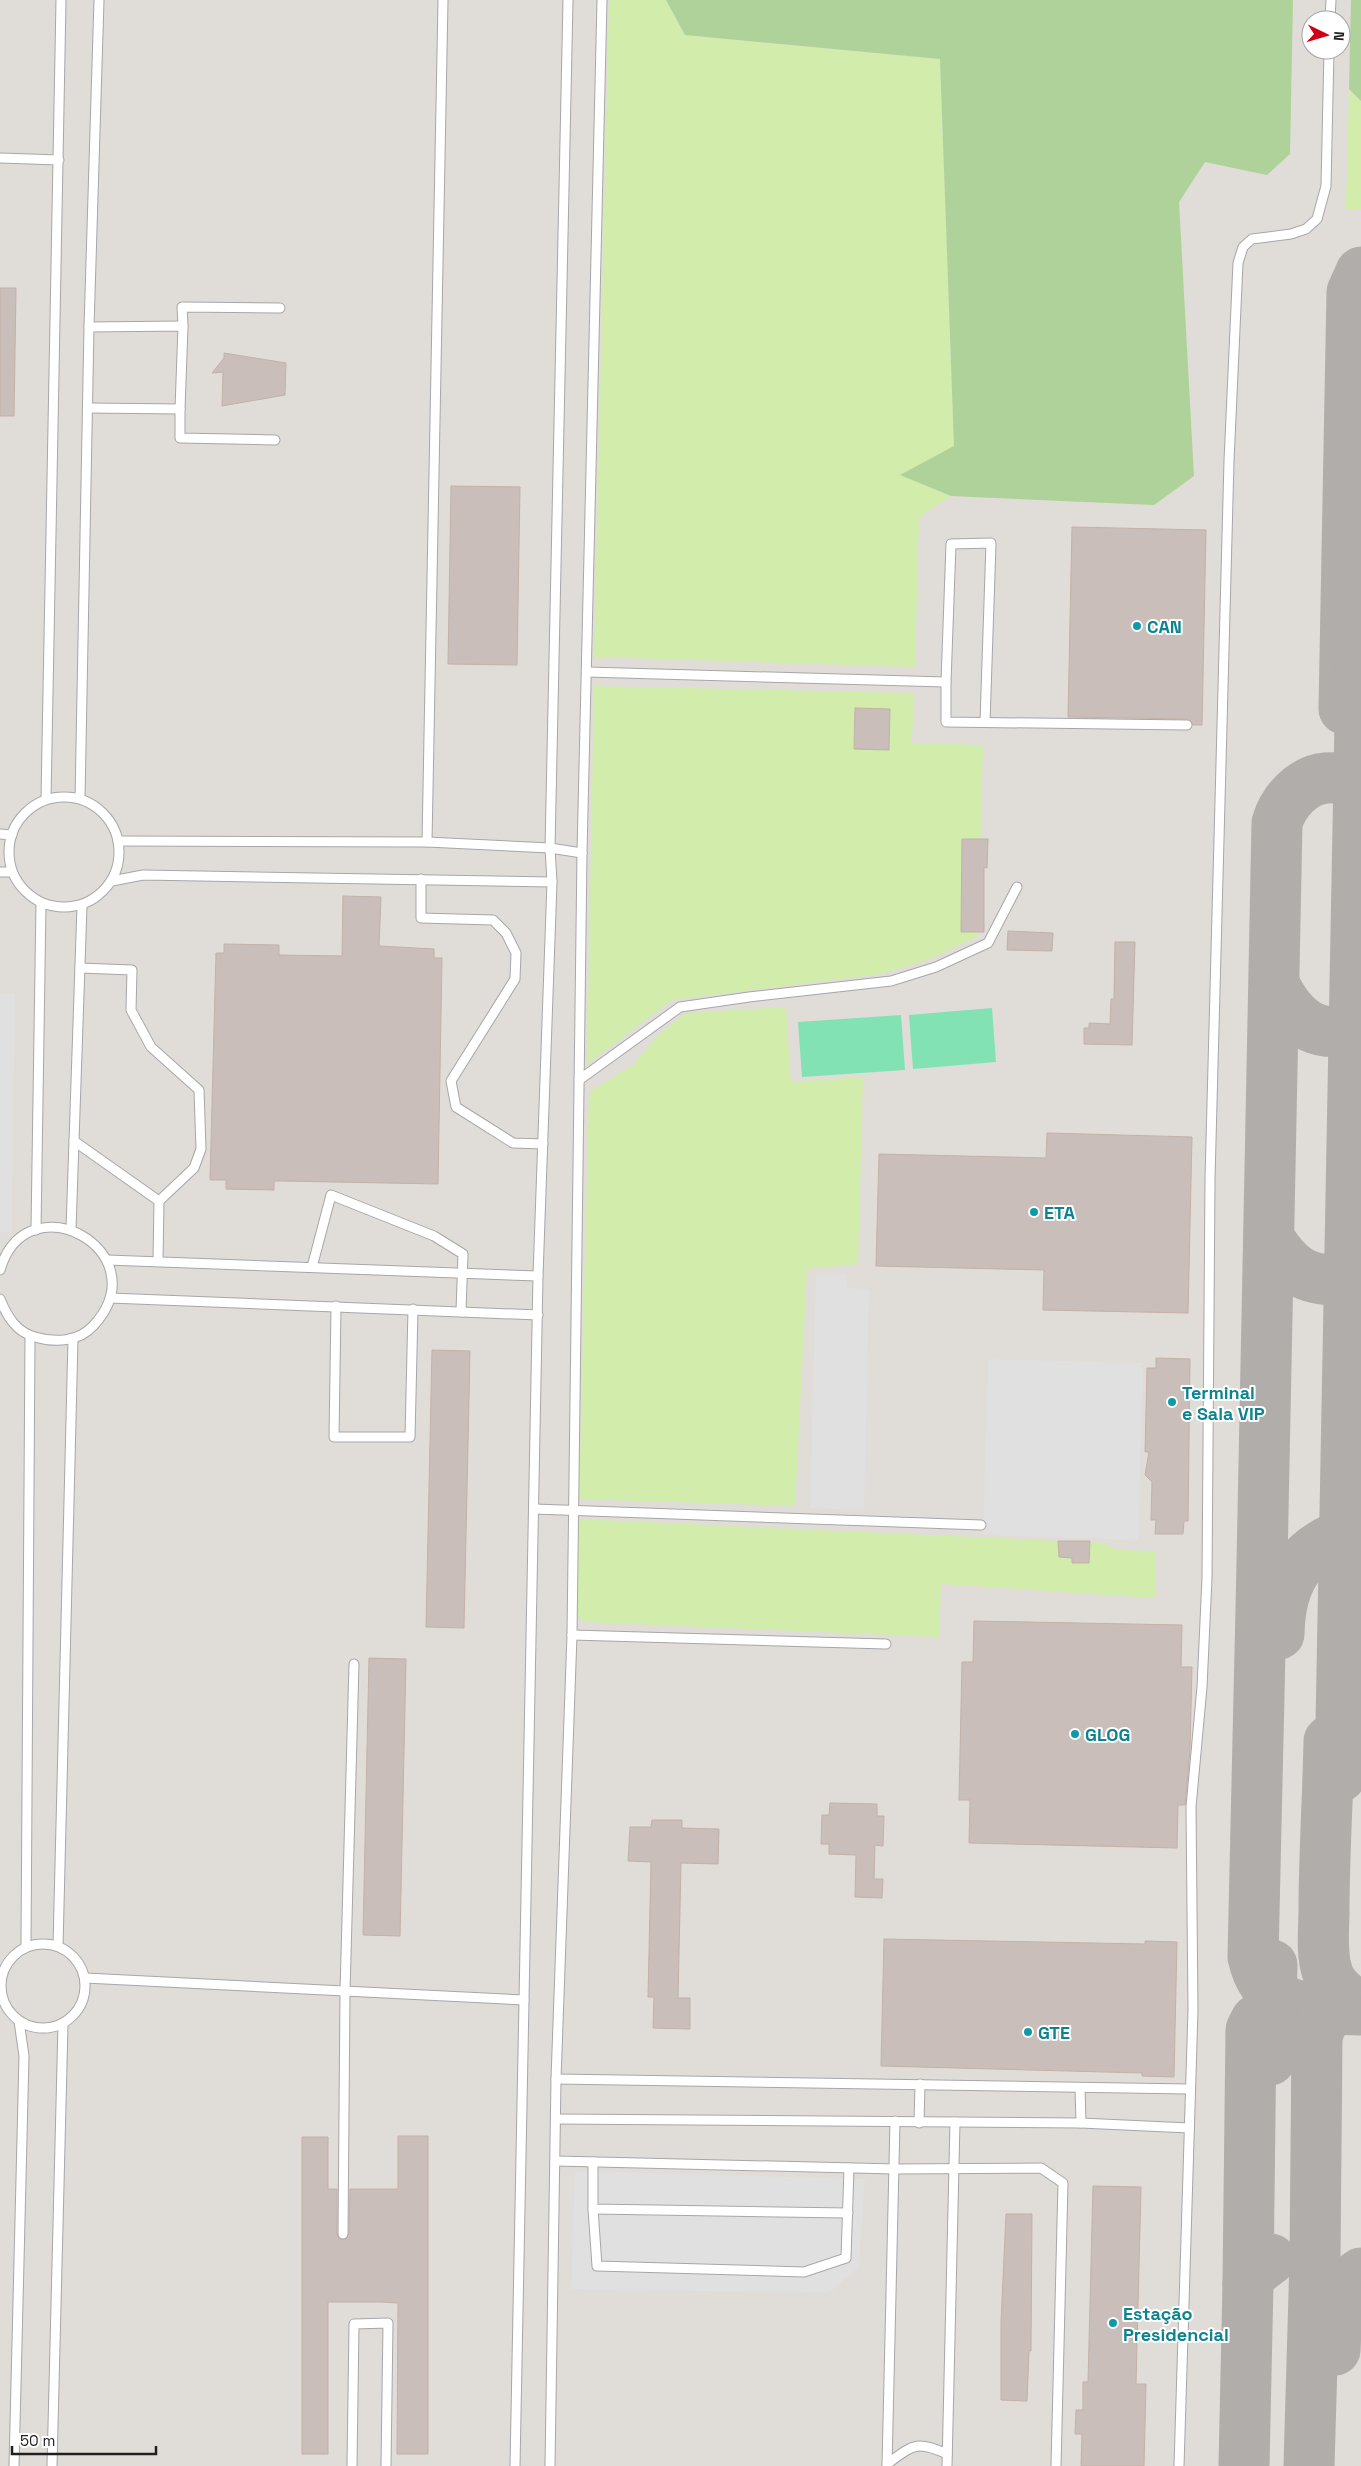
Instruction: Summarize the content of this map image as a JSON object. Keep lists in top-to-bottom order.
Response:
{
  "places": [
    "CAN",
    "ETA",
    "Terminal e Sala VIP",
    "GLOG",
    "GTE",
    "Estação Presidencial"
  ],
  "scale_bar": "50 m",
  "north": "right"
}
